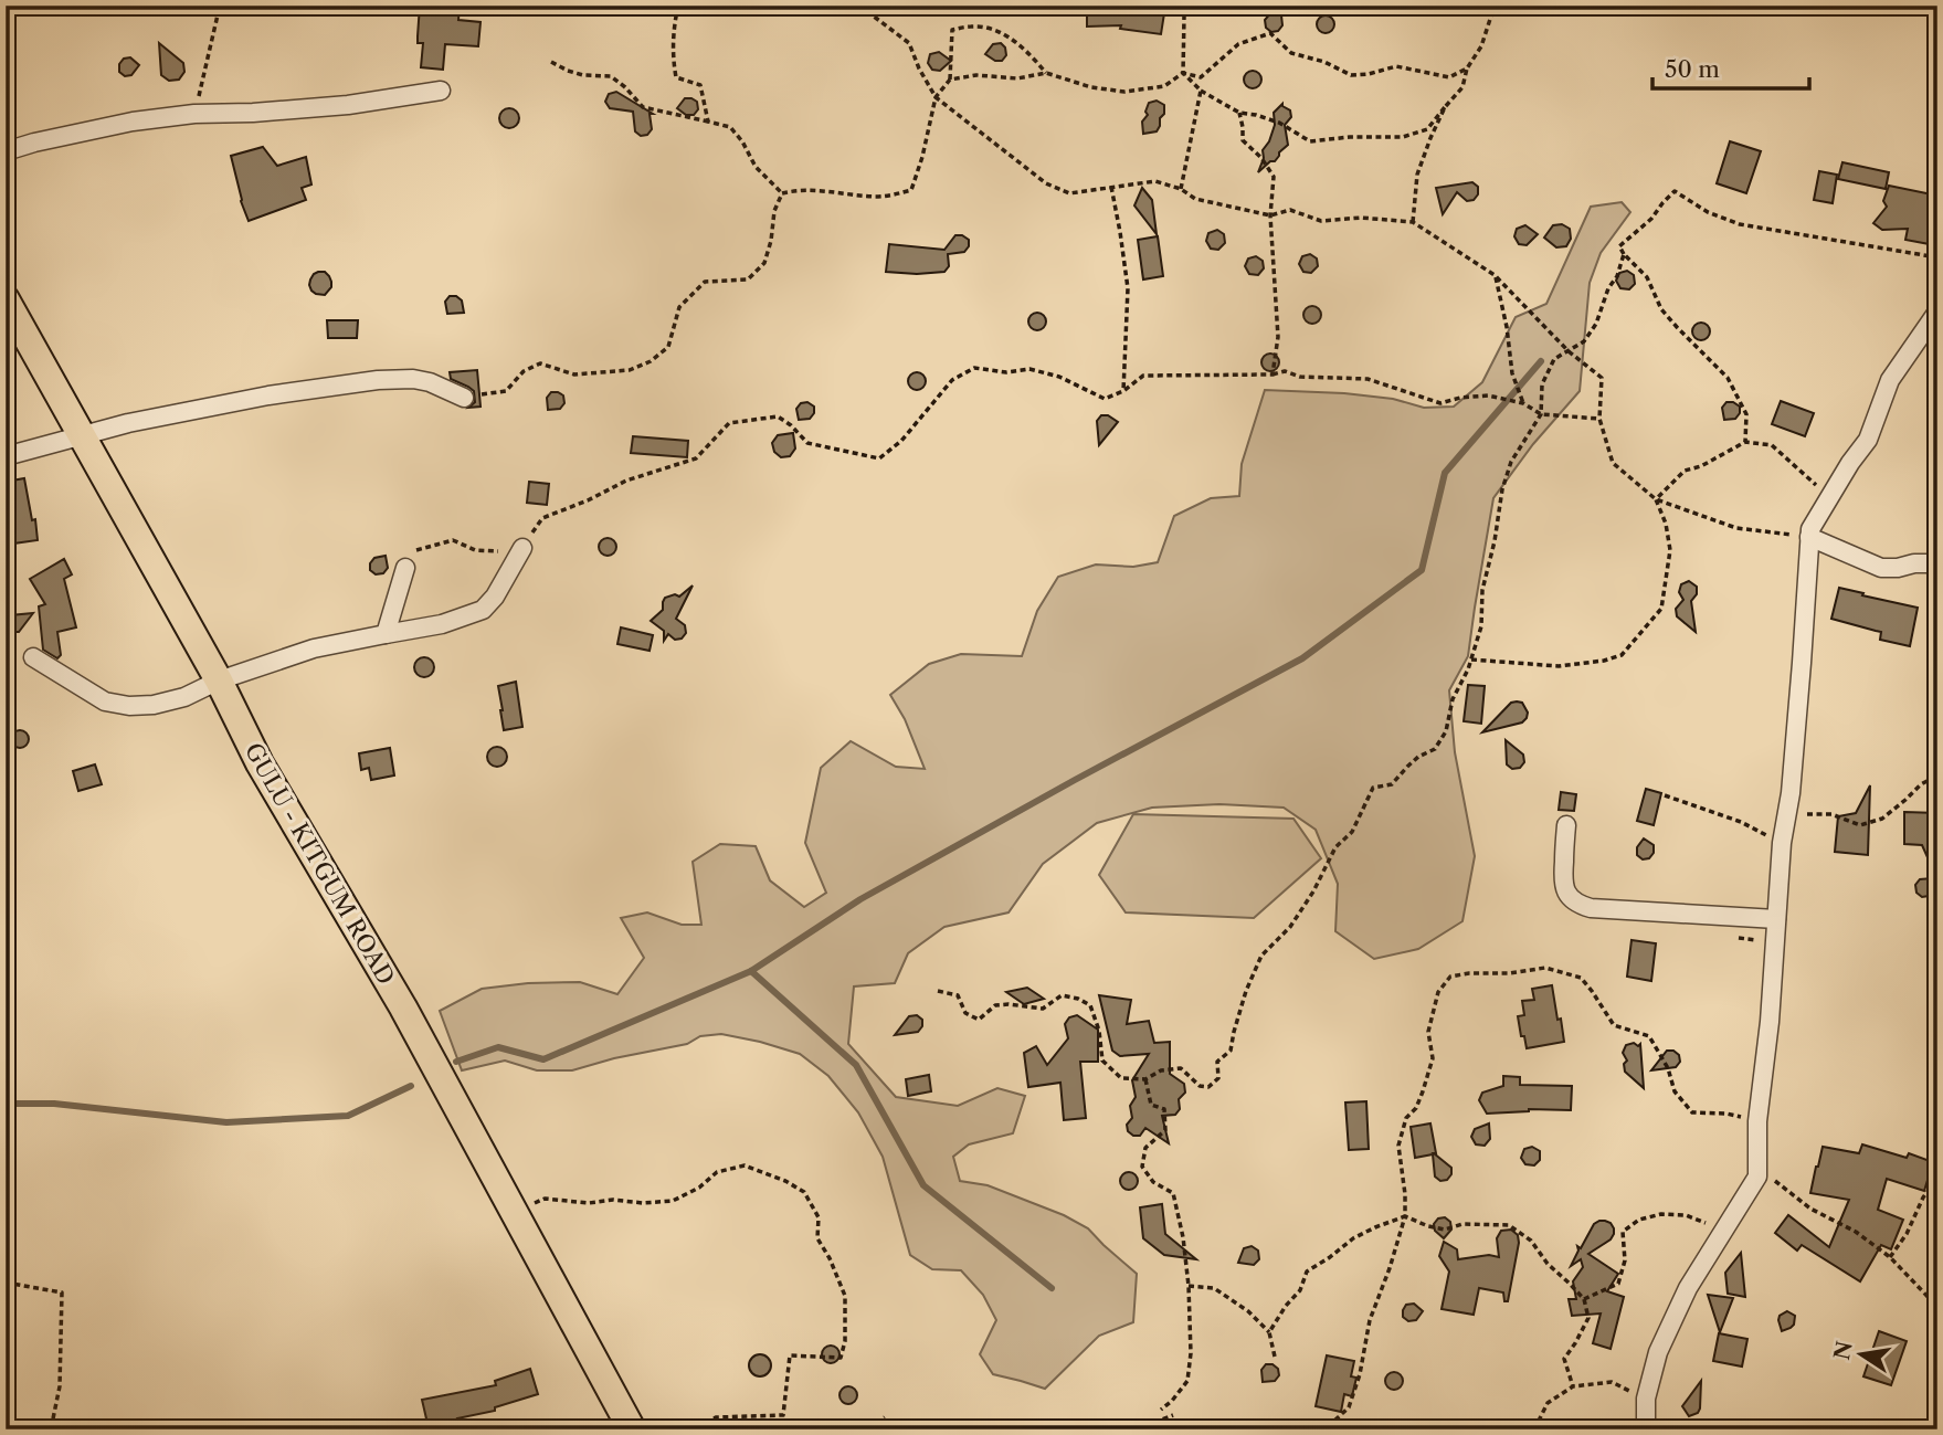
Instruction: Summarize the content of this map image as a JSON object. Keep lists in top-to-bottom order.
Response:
{
  "streets": {
    "main road": ["GULU - KITGUM ROAD"]
  },
  "scale_bar": "50 m",
  "north": "left"
}
